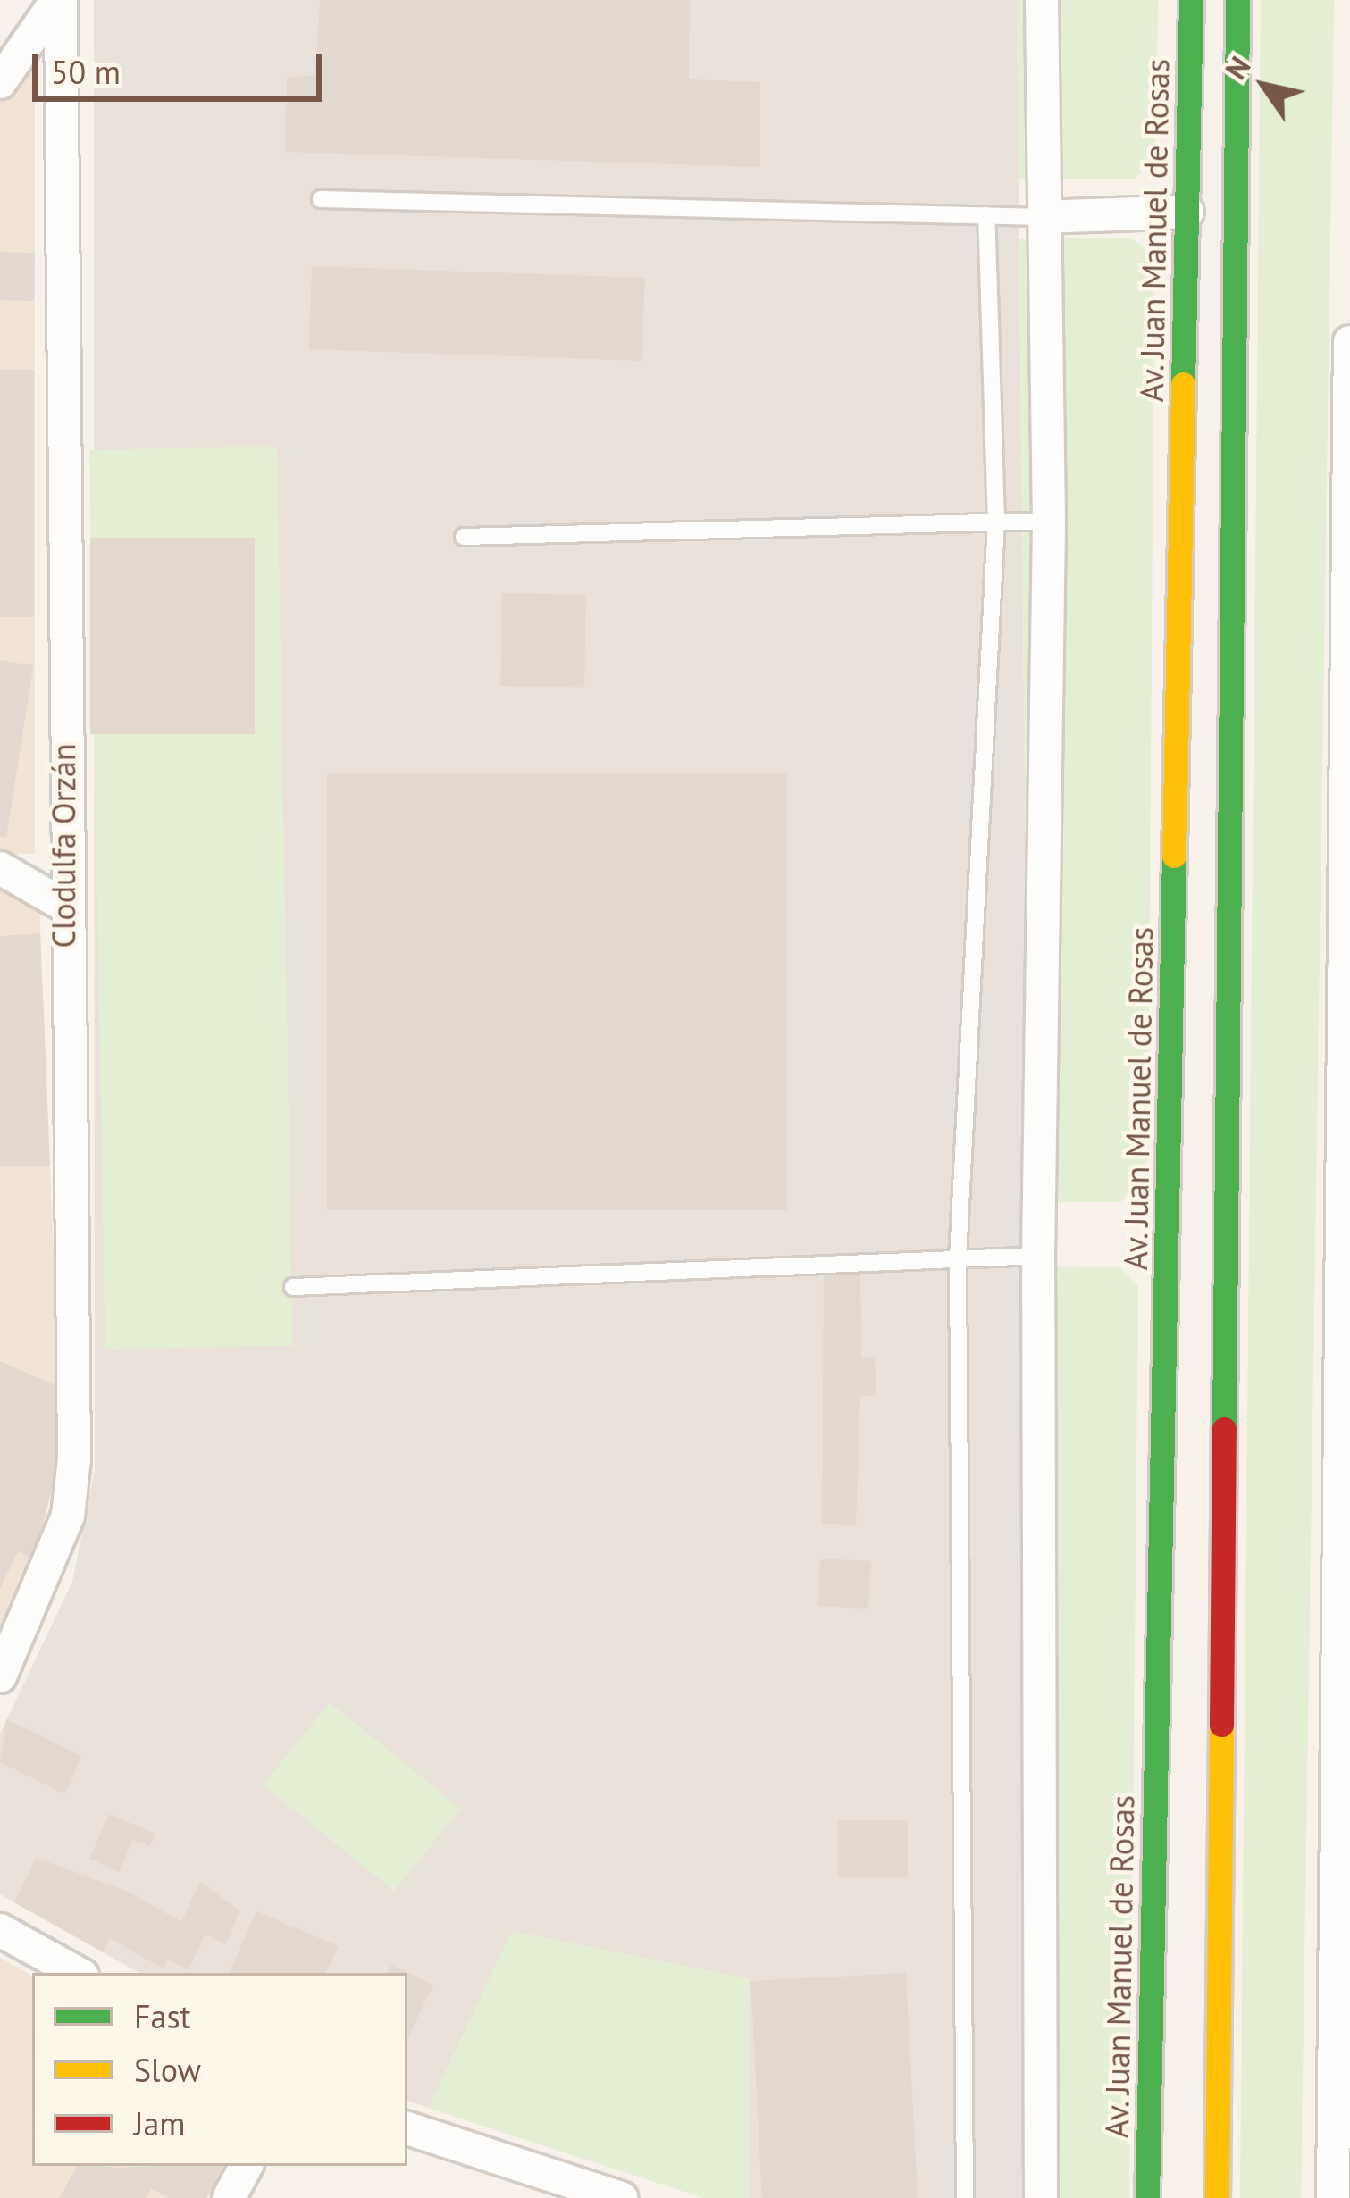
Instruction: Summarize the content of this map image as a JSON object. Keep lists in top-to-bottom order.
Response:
{
  "streets": {
    "main road": ["Av. Juan Manuel de Rosas"],
    "street": ["Clodulfa Orzán"]
  },
  "legend": ["Fast", "Slow", "Jam"],
  "scale_bar": "50 m",
  "north": "top left"
}
